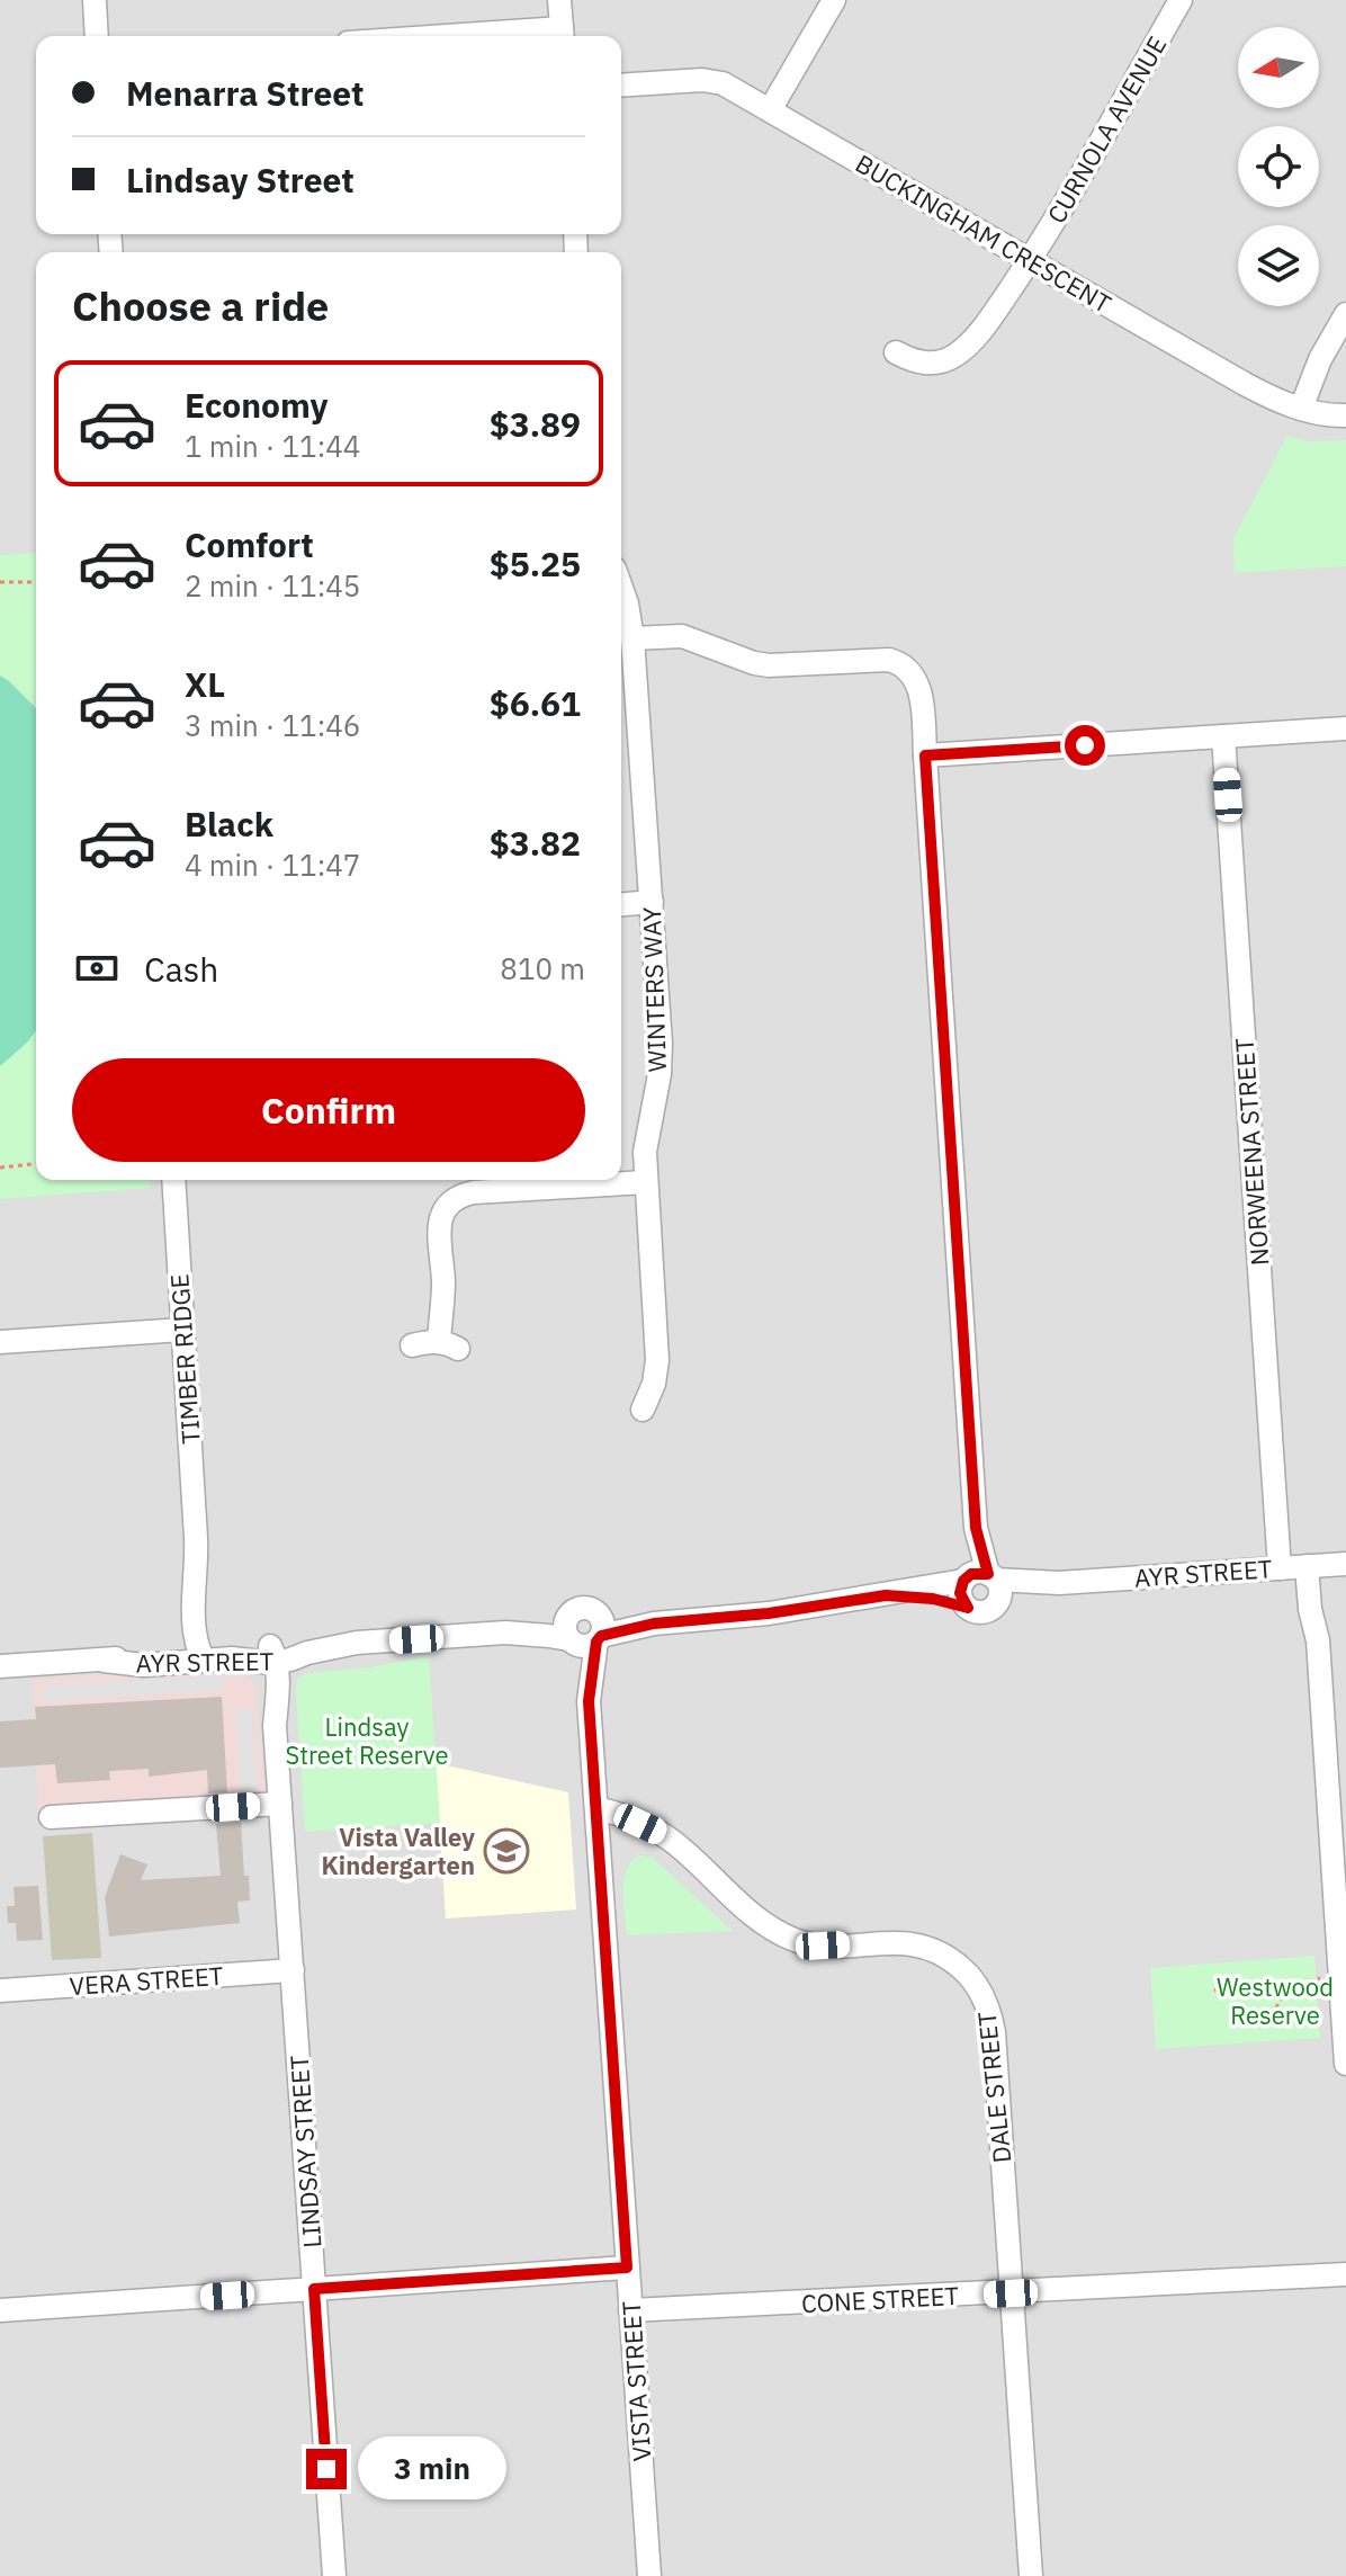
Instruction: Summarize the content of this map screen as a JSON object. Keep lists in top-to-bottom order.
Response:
{
  "streets": {
    "street": [
      "CURNOLA AVENUE",
      "BUCKINGHAM CRESCENT",
      "WINTERS WAY",
      "NORWEENA STREET",
      "TIMBER RIDGE",
      "AYR STREET",
      "VERA STREET",
      "DALE STREET",
      "LINDSAY STREET",
      "CONE STREET",
      "VISTA STREET"
    ]
  },
  "crossings": [
    ["CURNOLA AVENUE", "BUCKINGHAM CRESCENT"],
    ["NORWEENA STREET", "AYR STREET"],
    ["TIMBER RIDGE", "AYR STREET"],
    ["AYR STREET", "LINDSAY STREET"],
    ["AYR STREET", "VISTA STREET"],
    ["VERA STREET", "LINDSAY STREET"],
    ["DALE STREET", "CONE STREET"],
    ["DALE STREET", "VISTA STREET"],
    ["CONE STREET", "VISTA STREET"]
  ],
  "parks": ["Lindsay Street Reserve", "Westwood Reserve"],
  "places": {
    "school or university": ["Vista Valley Kindergarten"]
  },
  "north": "left",
  "page": {
    "banner": ["Menarra Street", "Lindsay Street"],
    "heading": "Choose a ride",
    "list": [
      {
        "name": "Economy",
        "note": "1 min · 11:44",
        "value": "$3.89"
      },
      {
        "name": "Comfort",
        "note": "2 min · 11:45",
        "value": "$5.25"
      },
      {
        "name": "XL",
        "note": "3 min · 11:46",
        "value": "$6.61"
      },
      {
        "name": "Black",
        "note": "4 min · 11:47",
        "value": "$3.82"
      }
    ],
    "pay": ["Cash", "810 m"],
    "buttons": "Confirm",
    "bubble": "3 min"
  }
}
